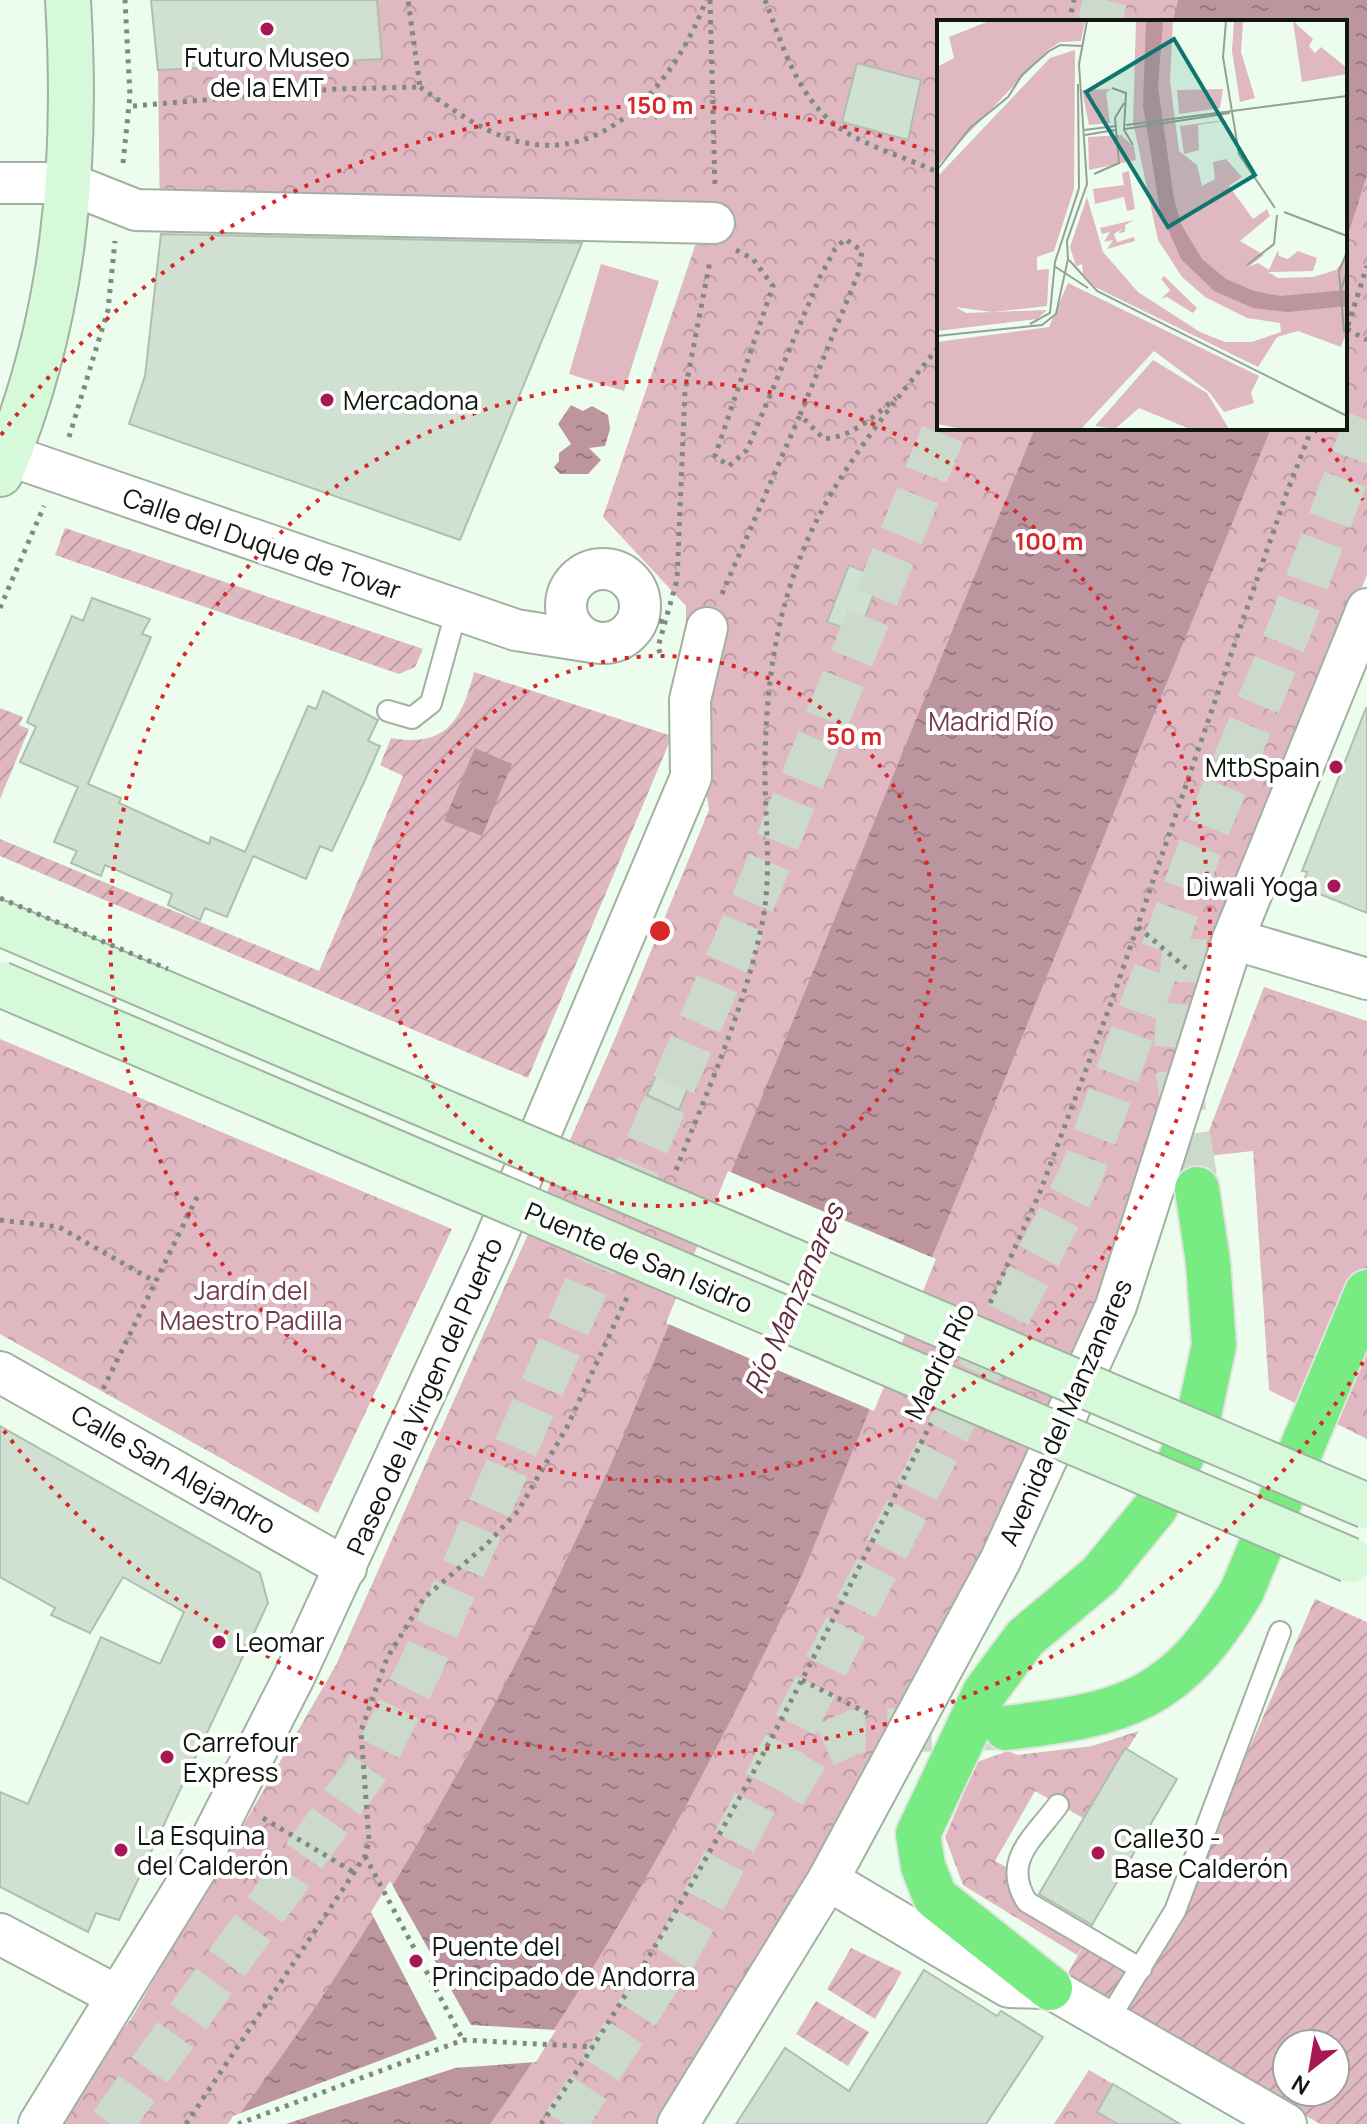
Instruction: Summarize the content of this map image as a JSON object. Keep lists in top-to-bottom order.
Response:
{
  "streets": {
    "street": [
      "Calle del Duque de Tovar",
      "Puente de San Isidro",
      "Paseo de la Virgen del Puerto",
      "Avenida del Manzanares",
      "Calle San Alejandro"
    ],
    "path": ["Madrid Río"]
  },
  "crossings": [
    ["Paseo de la Virgen del Puerto", "Calle San Alejandro"]
  ],
  "water": ["Río Manzanares"],
  "parks": ["Madrid Río", "Jardín del Maestro Padilla"],
  "places": [
    "Futuro Museo de la EMT",
    "Mercadona",
    "MtbSpain",
    "Diwali Yoga",
    "Leomar",
    "Carrefour Express",
    "La Esquina del Calderón",
    "Calle30 - Base Calderón",
    "Puente del Principado de Andorra"
  ],
  "north": "bottom left",
  "rings": ["150 m", "100 m", "50 m"]
}
